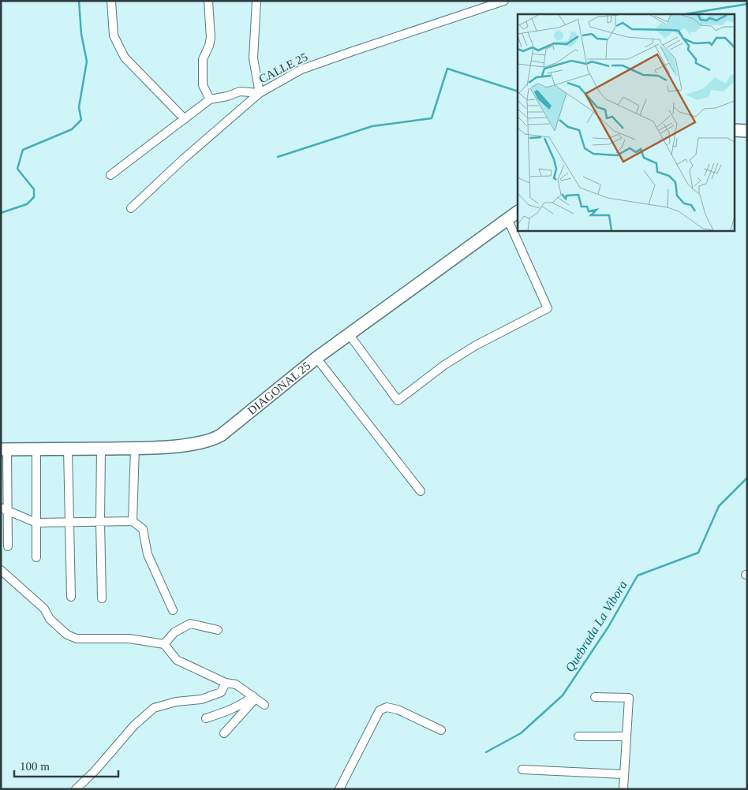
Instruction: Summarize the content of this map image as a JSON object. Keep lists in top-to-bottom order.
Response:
{
  "streets": {
    "street": ["CALLE 25", "DIAGONAL 25"]
  },
  "water": ["Quebrada La Vibora"],
  "scale_bar": "100 m"
}
